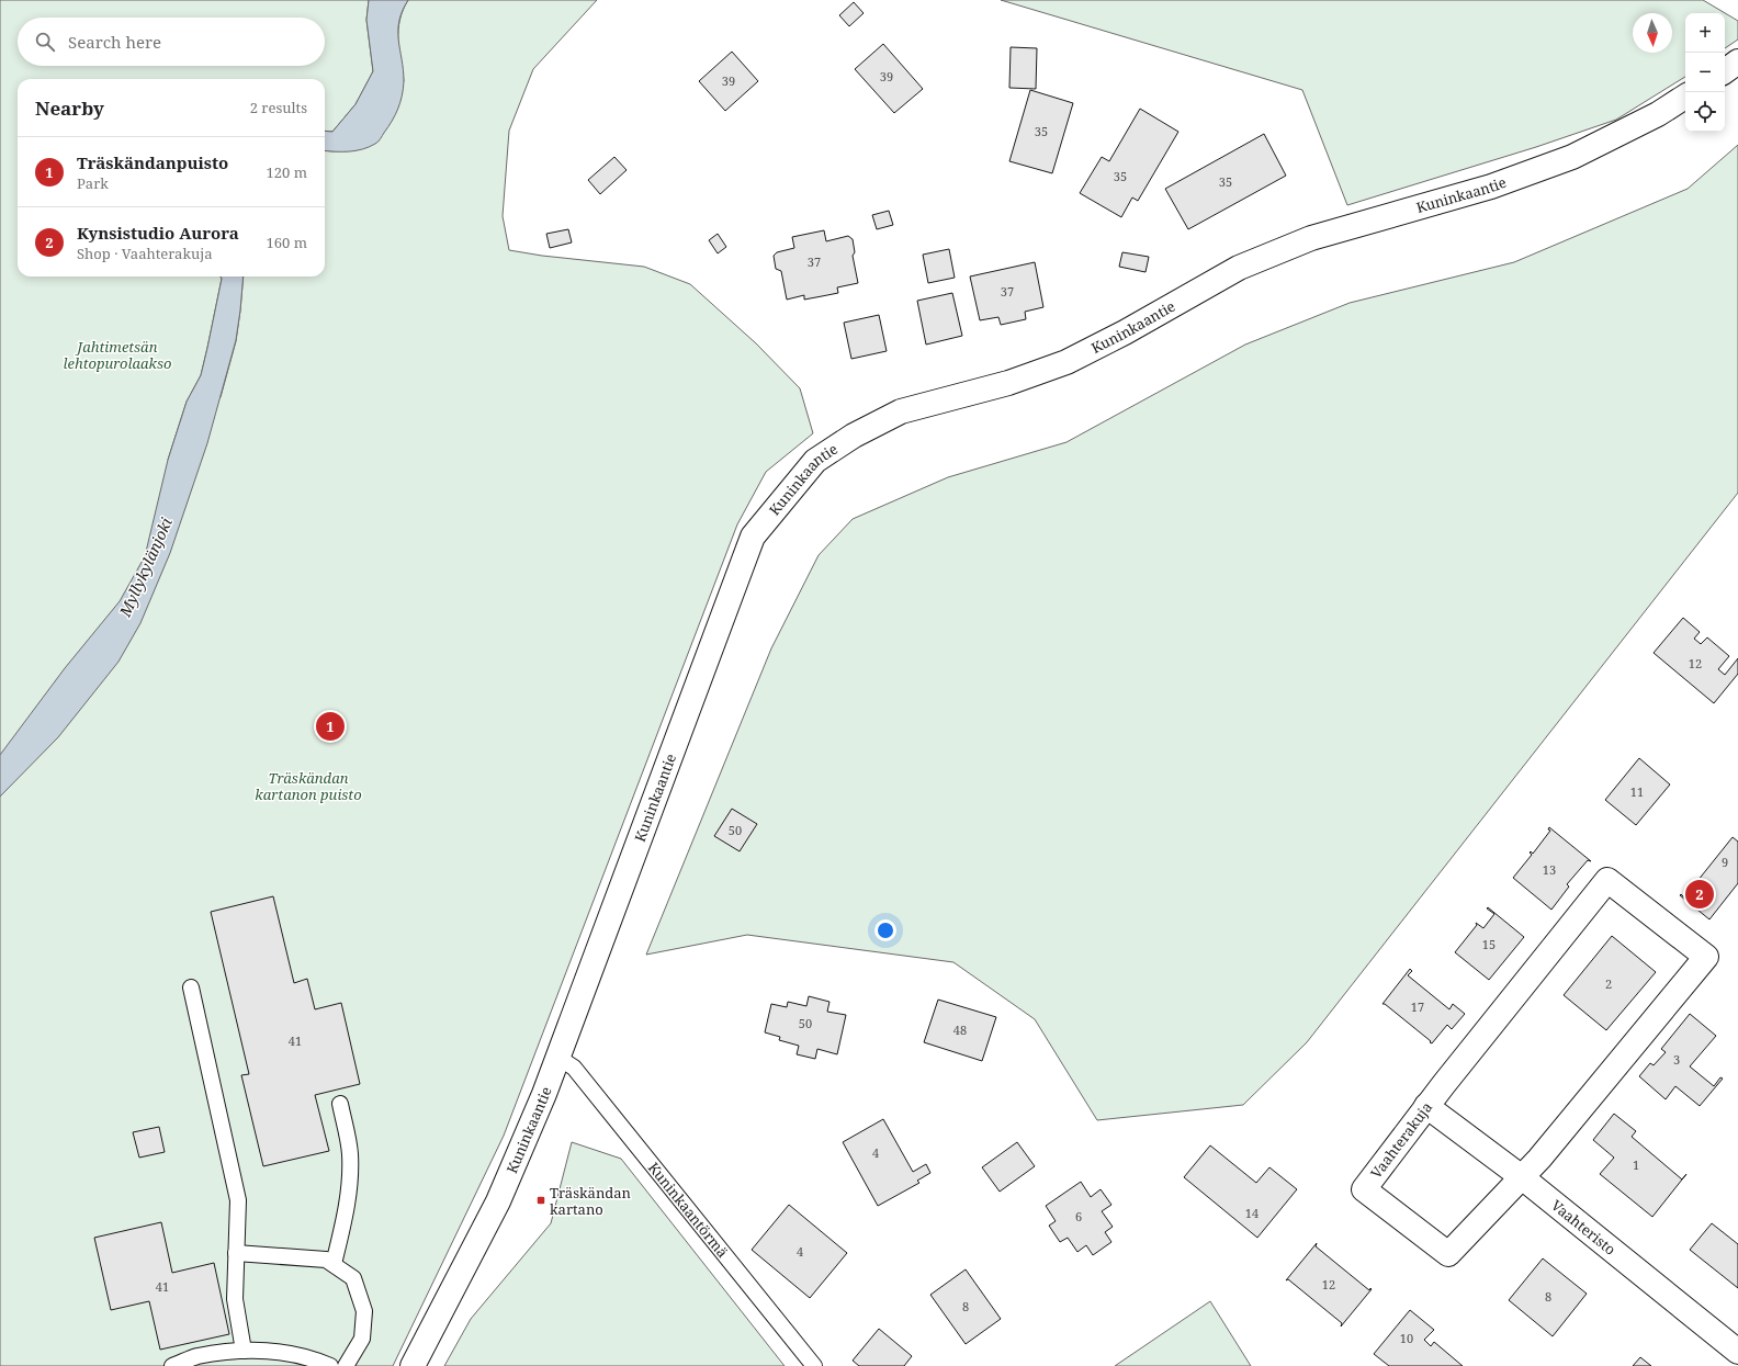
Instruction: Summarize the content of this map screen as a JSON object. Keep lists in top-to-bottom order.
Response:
{
  "streets": {
    "main road": ["Kuninkaantie", "Vaahterakuja", "Vaahteristo"],
    "lane": ["Kuninkaantörmä"]
  },
  "crossings": [
    ["Kuninkaantie", "Kuninkaantörmä"],
    ["Vaahterakuja", "Vaahteristo"]
  ],
  "water": ["Myllykylänjoki"],
  "parks": ["Jahtimetsän lehtopurolaakso", "Träskändan kartanon puisto"],
  "places": {
    "transit": ["Träskändan kartano"]
  },
  "house_numbers": [
    "39",
    "39",
    "35",
    "35",
    "35",
    "37",
    "37",
    "12",
    "11",
    "50",
    "9",
    "13",
    "15",
    "2",
    "17",
    "50",
    "48",
    "41",
    "3",
    "4",
    "1",
    "14",
    "6",
    "4",
    "12",
    "41",
    "8",
    "8",
    "10"
  ],
  "north": "bottom",
  "page": {
    "map_buttons": ["+", "−"],
    "search": "Search here",
    "heading": ["Nearby", "2 results"],
    "list": [
      {
        "mark": "1",
        "name": "Träskändanpuisto",
        "note": "Park",
        "value": "120 m"
      },
      {
        "mark": "2",
        "name": "Kynsistudio Aurora",
        "note": "Shop · Vaahterakuja",
        "value": "160 m"
      }
    ],
    "pins": ["1", "2"]
  }
}
